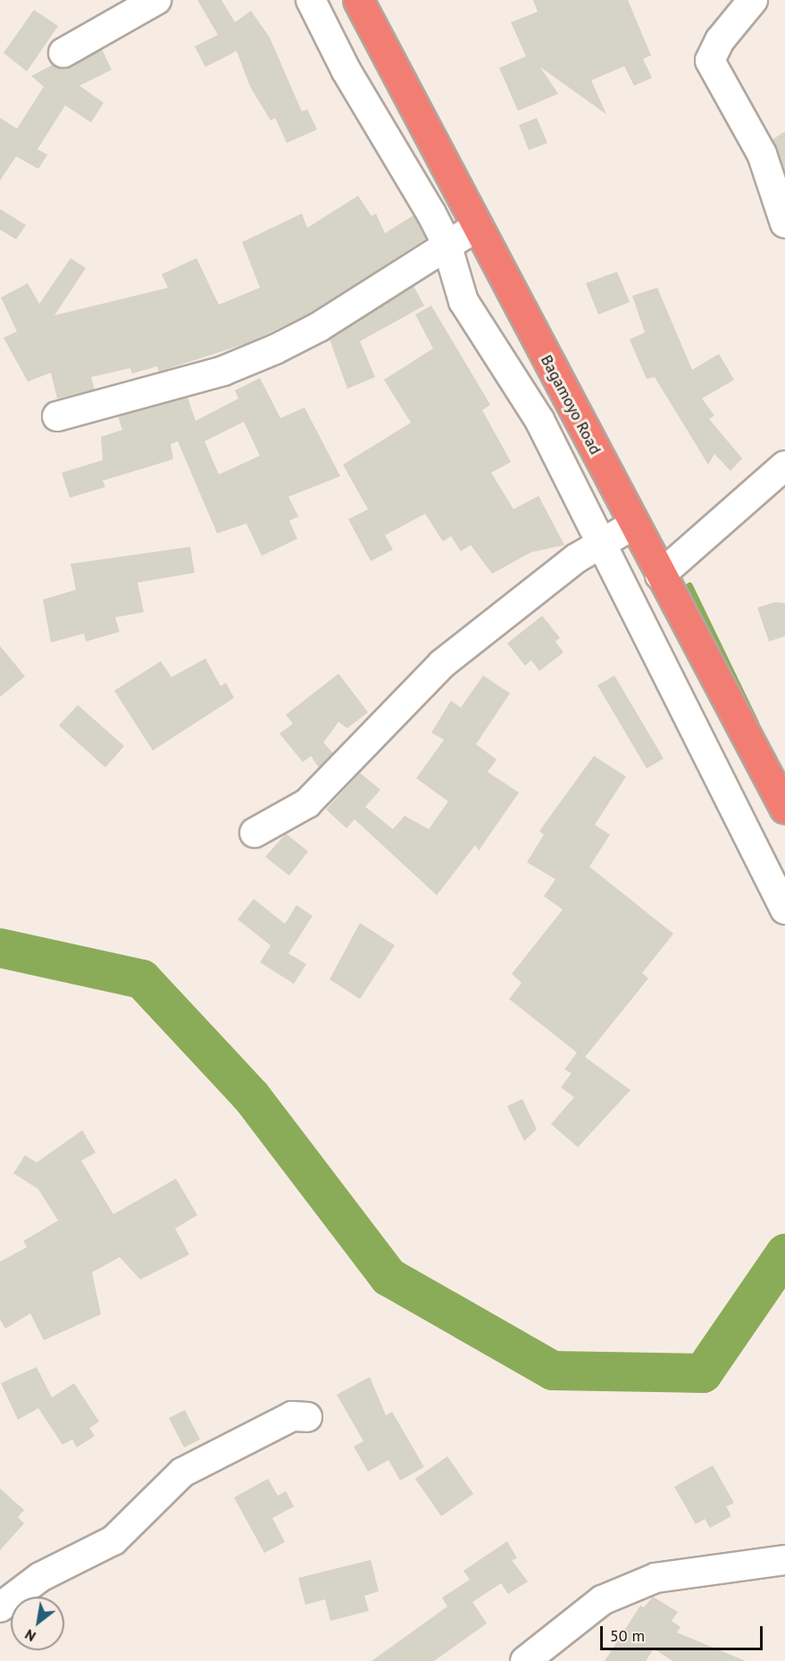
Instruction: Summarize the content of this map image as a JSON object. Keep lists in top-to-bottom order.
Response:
{
  "streets": {
    "highway": ["Bagamoyo Road"]
  },
  "scale_bar": "50 m",
  "north": "bottom left"
}
